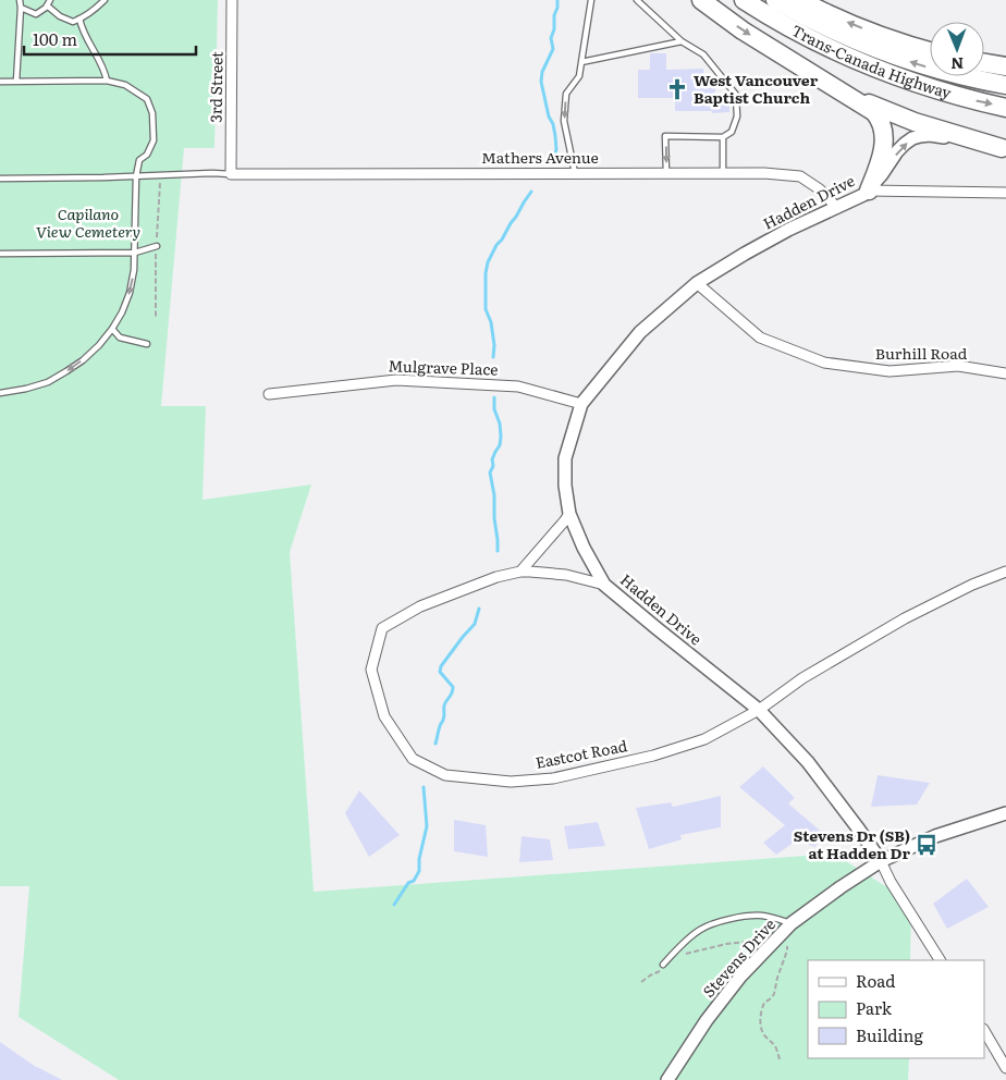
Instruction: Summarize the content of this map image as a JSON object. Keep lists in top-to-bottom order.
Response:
{
  "streets": {
    "highway": ["Trans-Canada Highway"],
    "street": [
      "3rd Street",
      "Mathers Avenue",
      "Hadden Drive",
      "Burhill Road",
      "Mulgrave Place",
      "Eastcot Road",
      "Stevens Drive"
    ]
  },
  "crossings": [
    ["3rd Street", "Mathers Avenue"],
    ["Mathers Avenue", "Hadden Drive"],
    ["Hadden Drive", "Burhill Road"],
    ["Hadden Drive", "Mulgrave Place"],
    ["Hadden Drive", "Eastcot Road"],
    ["Hadden Drive", "Stevens Drive"]
  ],
  "parks": ["Capilano View Cemetery"],
  "places": {
    "church": ["West Vancouver Baptist Church"],
    "bus stop": ["Stevens Dr (SB) at Hadden Dr"]
  },
  "legend": ["Road", "Park", "Building"],
  "scale_bar": "100 m",
  "north": "bottom"
}
